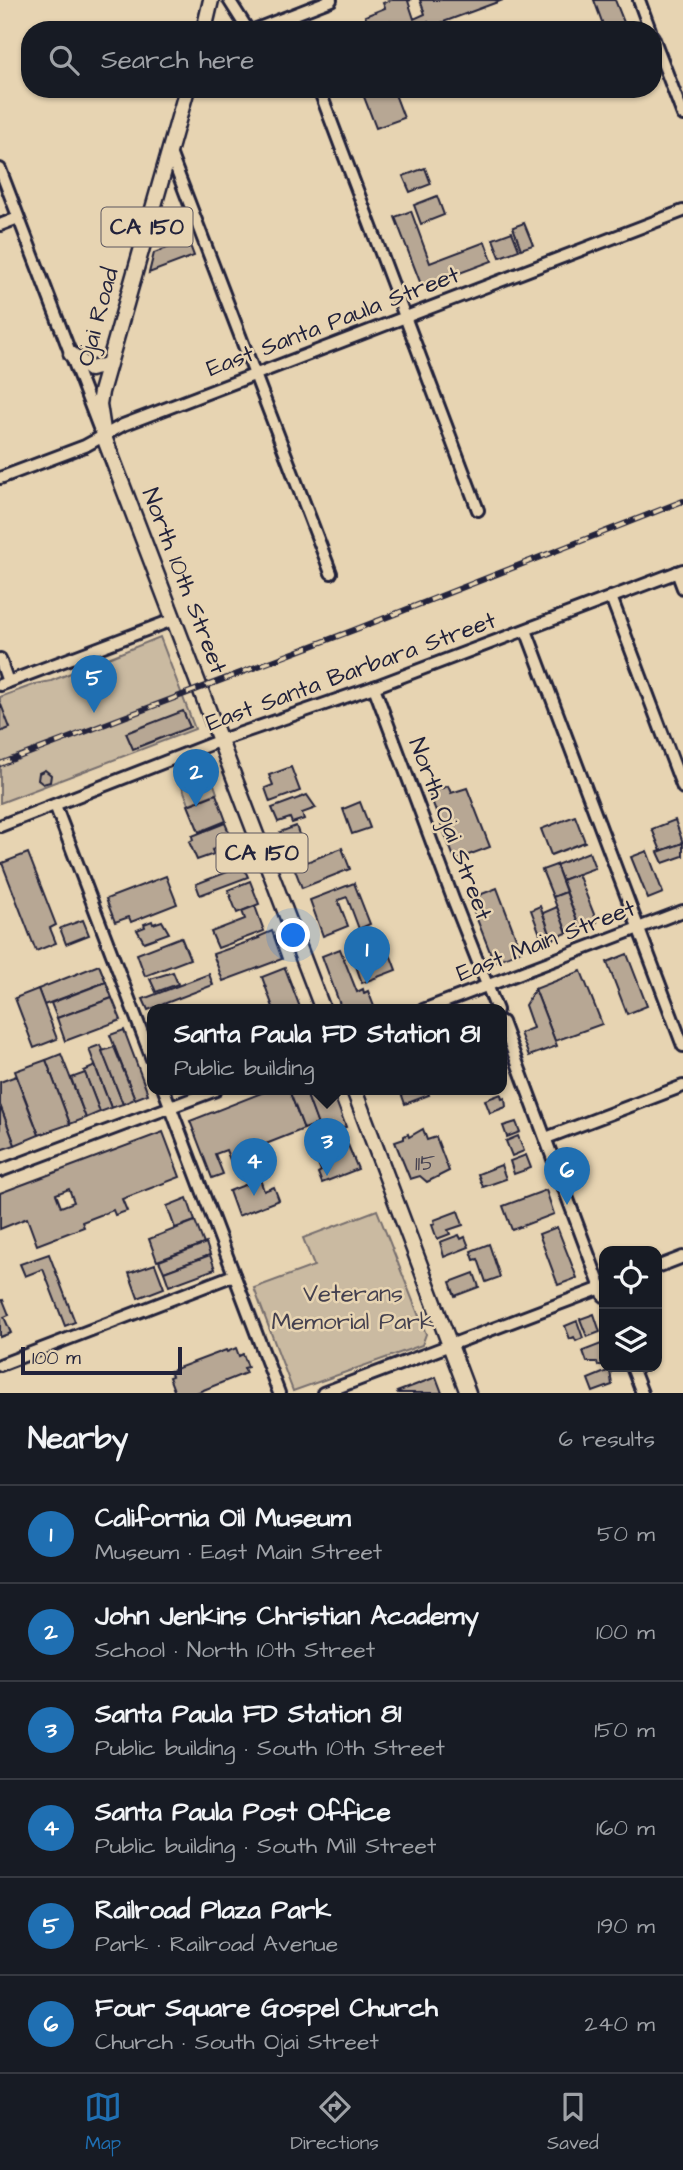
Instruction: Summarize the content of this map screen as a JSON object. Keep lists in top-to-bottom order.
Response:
{
  "streets": {
    "main road": ["CA 150", "Ojai Road", "North 10th Street"],
    "street": [
      "East Santa Paula Street",
      "East Santa Barbara Street",
      "North Ojai Street",
      "East Main Street"
    ]
  },
  "crossings": [
    ["Ojai Road", "East Santa Paula Street"],
    ["Ojai Road", "North 10th Street"],
    ["East Santa Paula Street", "North 10th Street"],
    ["North 10th Street", "East Santa Barbara Street"],
    ["East Santa Barbara Street", "North Ojai Street"],
    ["North Ojai Street", "East Main Street"]
  ],
  "parks": ["Veterans Memorial Park"],
  "house_numbers": ["115"],
  "scale_bar": "100 m",
  "page": {
    "search": "Search here",
    "pins": [
      "5",
      "2",
      "1",
      "3",
      "4",
      "6"
    ],
    "popup": ["Santa Paula FD Station 81", "Public building"],
    "scale": "100 m",
    "heading": ["Nearby", "6 results"],
    "list": [
      {
        "mark": "1",
        "name": "California Oil Museum",
        "note": "Museum · East Main Street",
        "value": "50 m"
      },
      {
        "mark": "2",
        "name": "John Jenkins Christian Academy",
        "note": "School · North 10th Street",
        "value": "100 m"
      },
      {
        "mark": "3",
        "name": "Santa Paula FD Station 81",
        "note": "Public building · South 10th Street",
        "value": "150 m"
      },
      {
        "mark": "4",
        "name": "Santa Paula Post Office",
        "note": "Public building · South Mill Street",
        "value": "160 m"
      },
      {
        "mark": "5",
        "name": "Railroad Plaza Park",
        "note": "Park · Railroad Avenue",
        "value": "190 m"
      },
      {
        "mark": "6",
        "name": "Four Square Gospel Church",
        "note": "Church · South Ojai Street",
        "value": "240 m"
      }
    ],
    "nav": ["Map", "Directions", "Saved"]
  }
}
